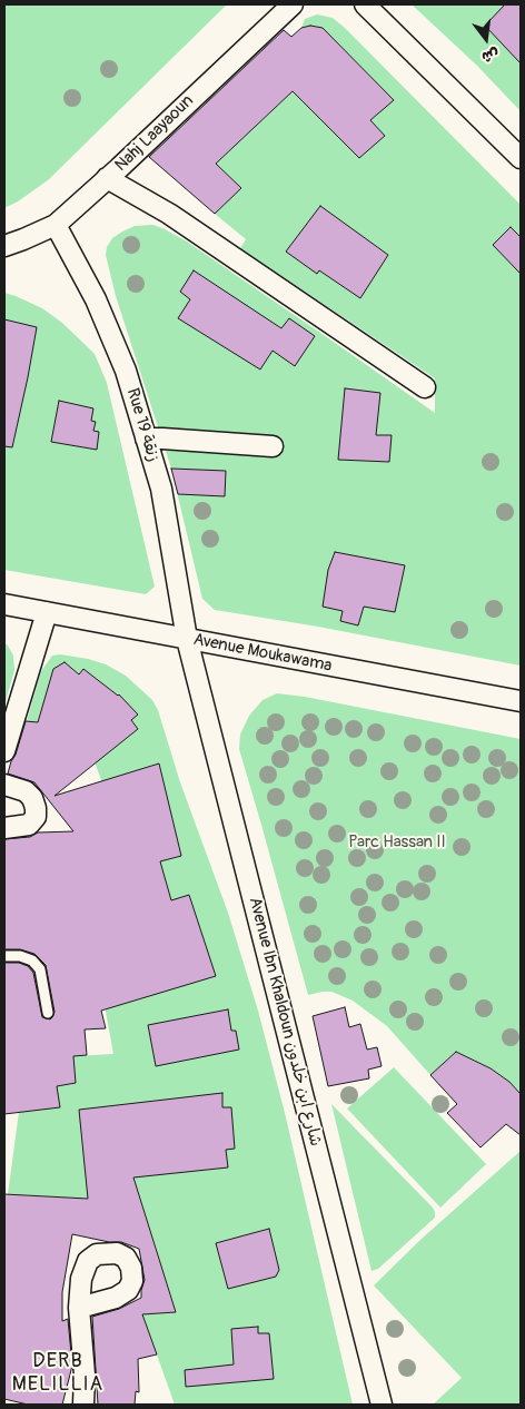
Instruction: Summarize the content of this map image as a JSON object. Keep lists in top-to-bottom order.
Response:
{
  "streets": {
    "street": [
      "Nahj Laayaoun",
      "Rue 19 زنقة",
      "Avenue Moukawama",
      "Avenue Ibn Khaldoun شارع ابن خلدون"
    ]
  },
  "crossings": [
    ["Nahj Laayaoun", "Rue 19 زنقة"],
    ["Rue 19 زنقة", "Avenue Moukawama"],
    ["Rue 19 زنقة", "Avenue Ibn Khaldoun شارع ابن خلدون"],
    ["Avenue Moukawama", "Avenue Ibn Khaldoun شارع ابن خلدون"]
  ],
  "districts": ["DERB MELILLIA"],
  "parks": ["Parc Hassan II"],
  "north": "bottom"
}
